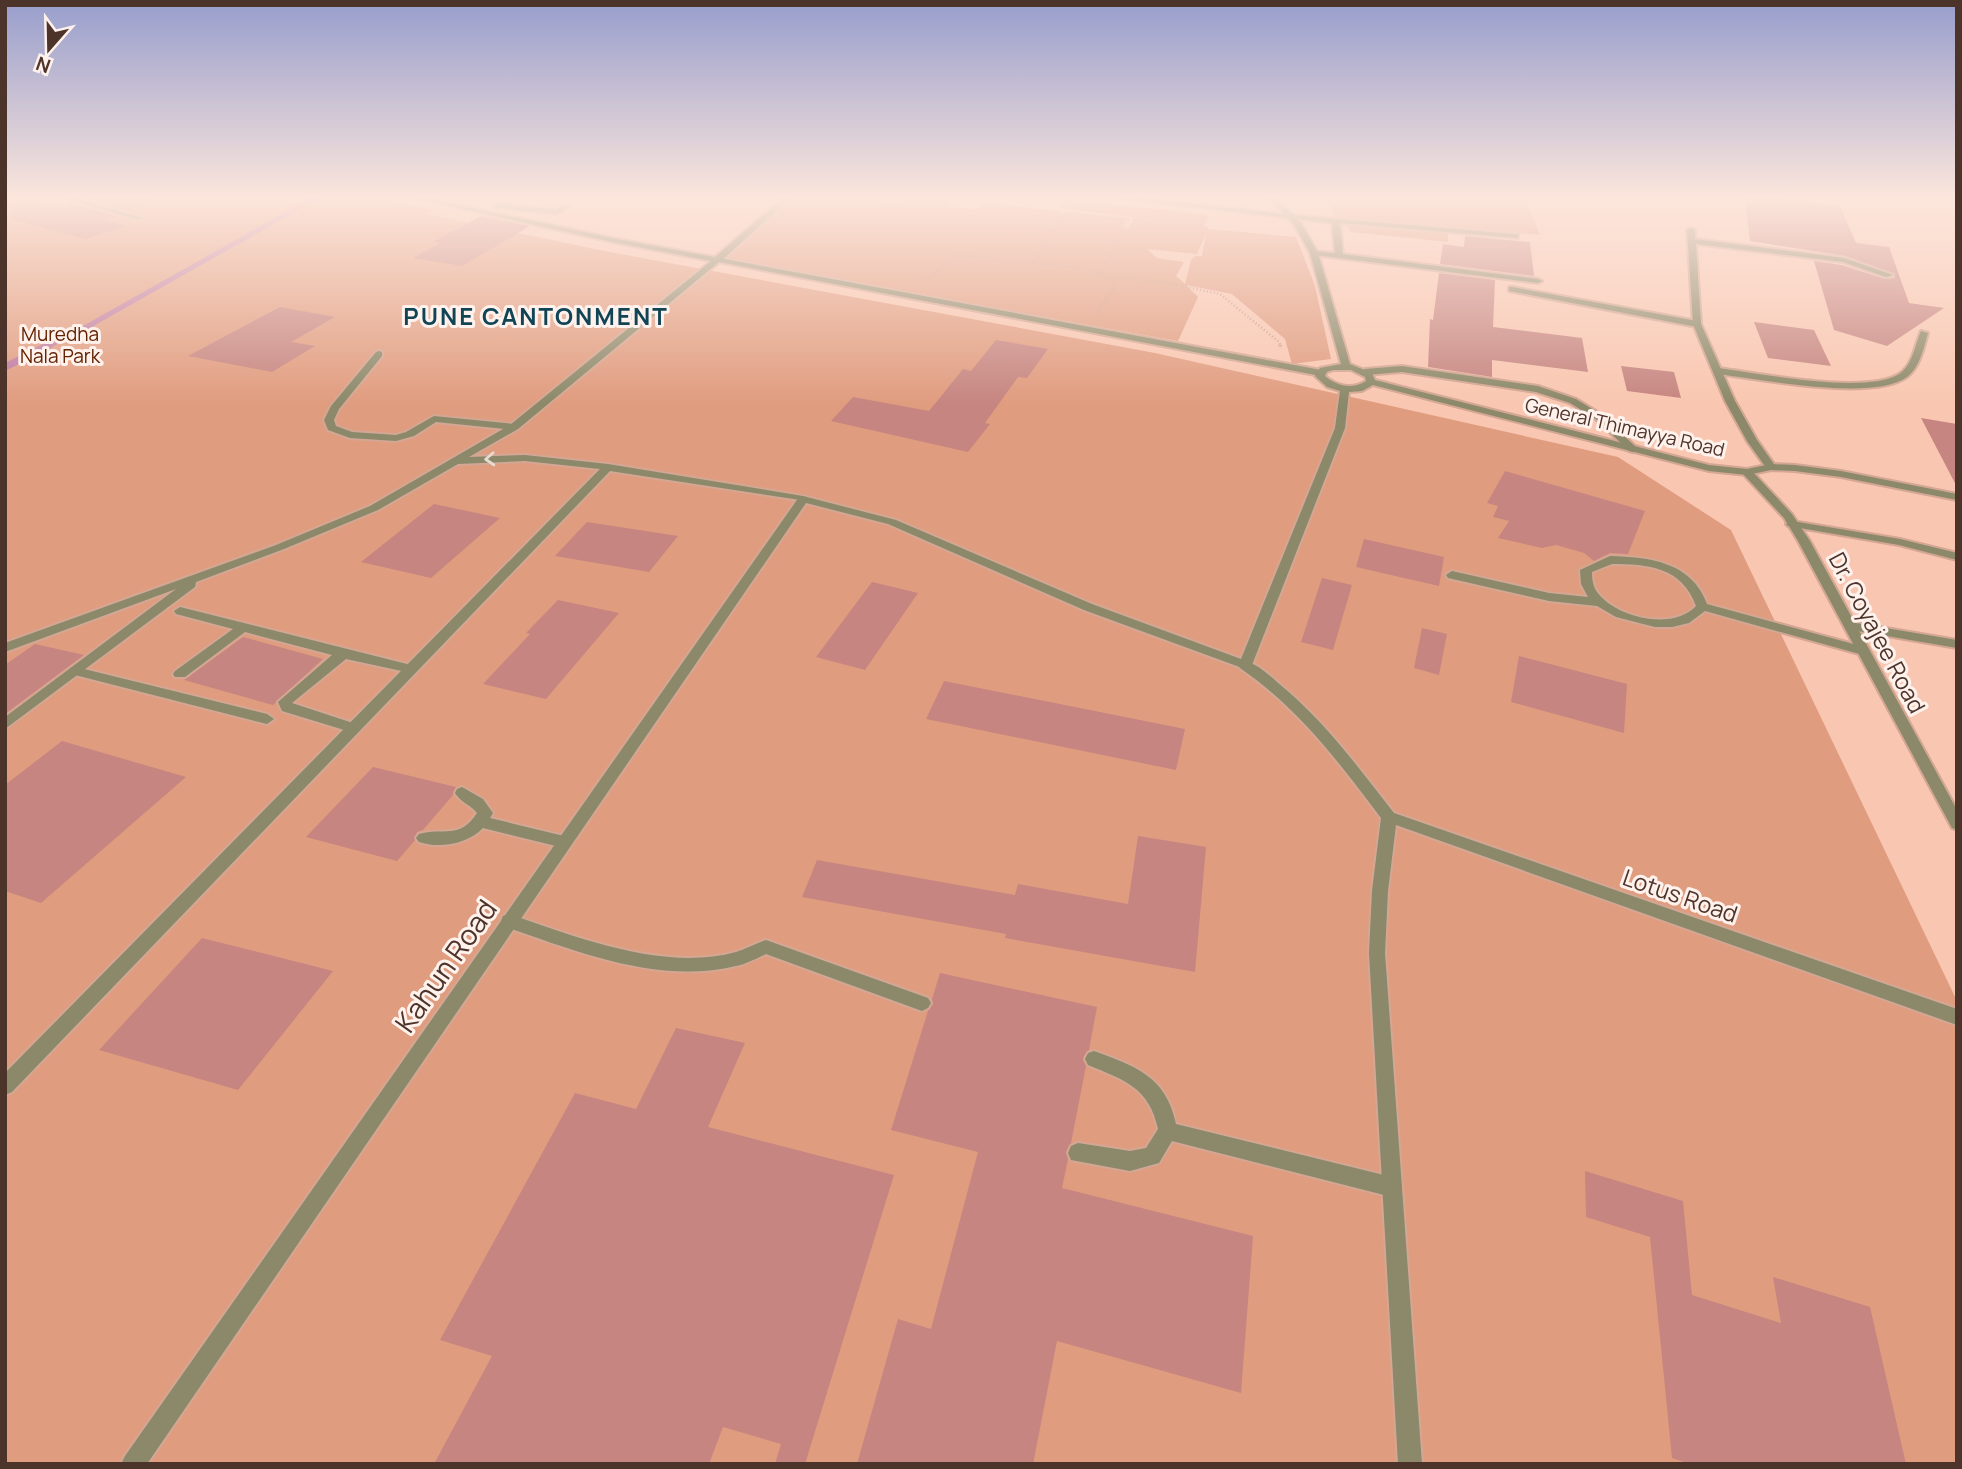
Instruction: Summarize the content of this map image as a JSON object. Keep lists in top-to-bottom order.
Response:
{
  "streets": {
    "street": [
      "General Thimayya Road",
      "Dr. Coyajee Road",
      "Lotus Road",
      "Kahun Road"
    ]
  },
  "crossings": [
    ["General Thimayya Road", "Dr. Coyajee Road"]
  ],
  "districts": ["PUNE CANTONMENT"],
  "parks": ["Muredha Nala Park"],
  "north": "bottom"
}
